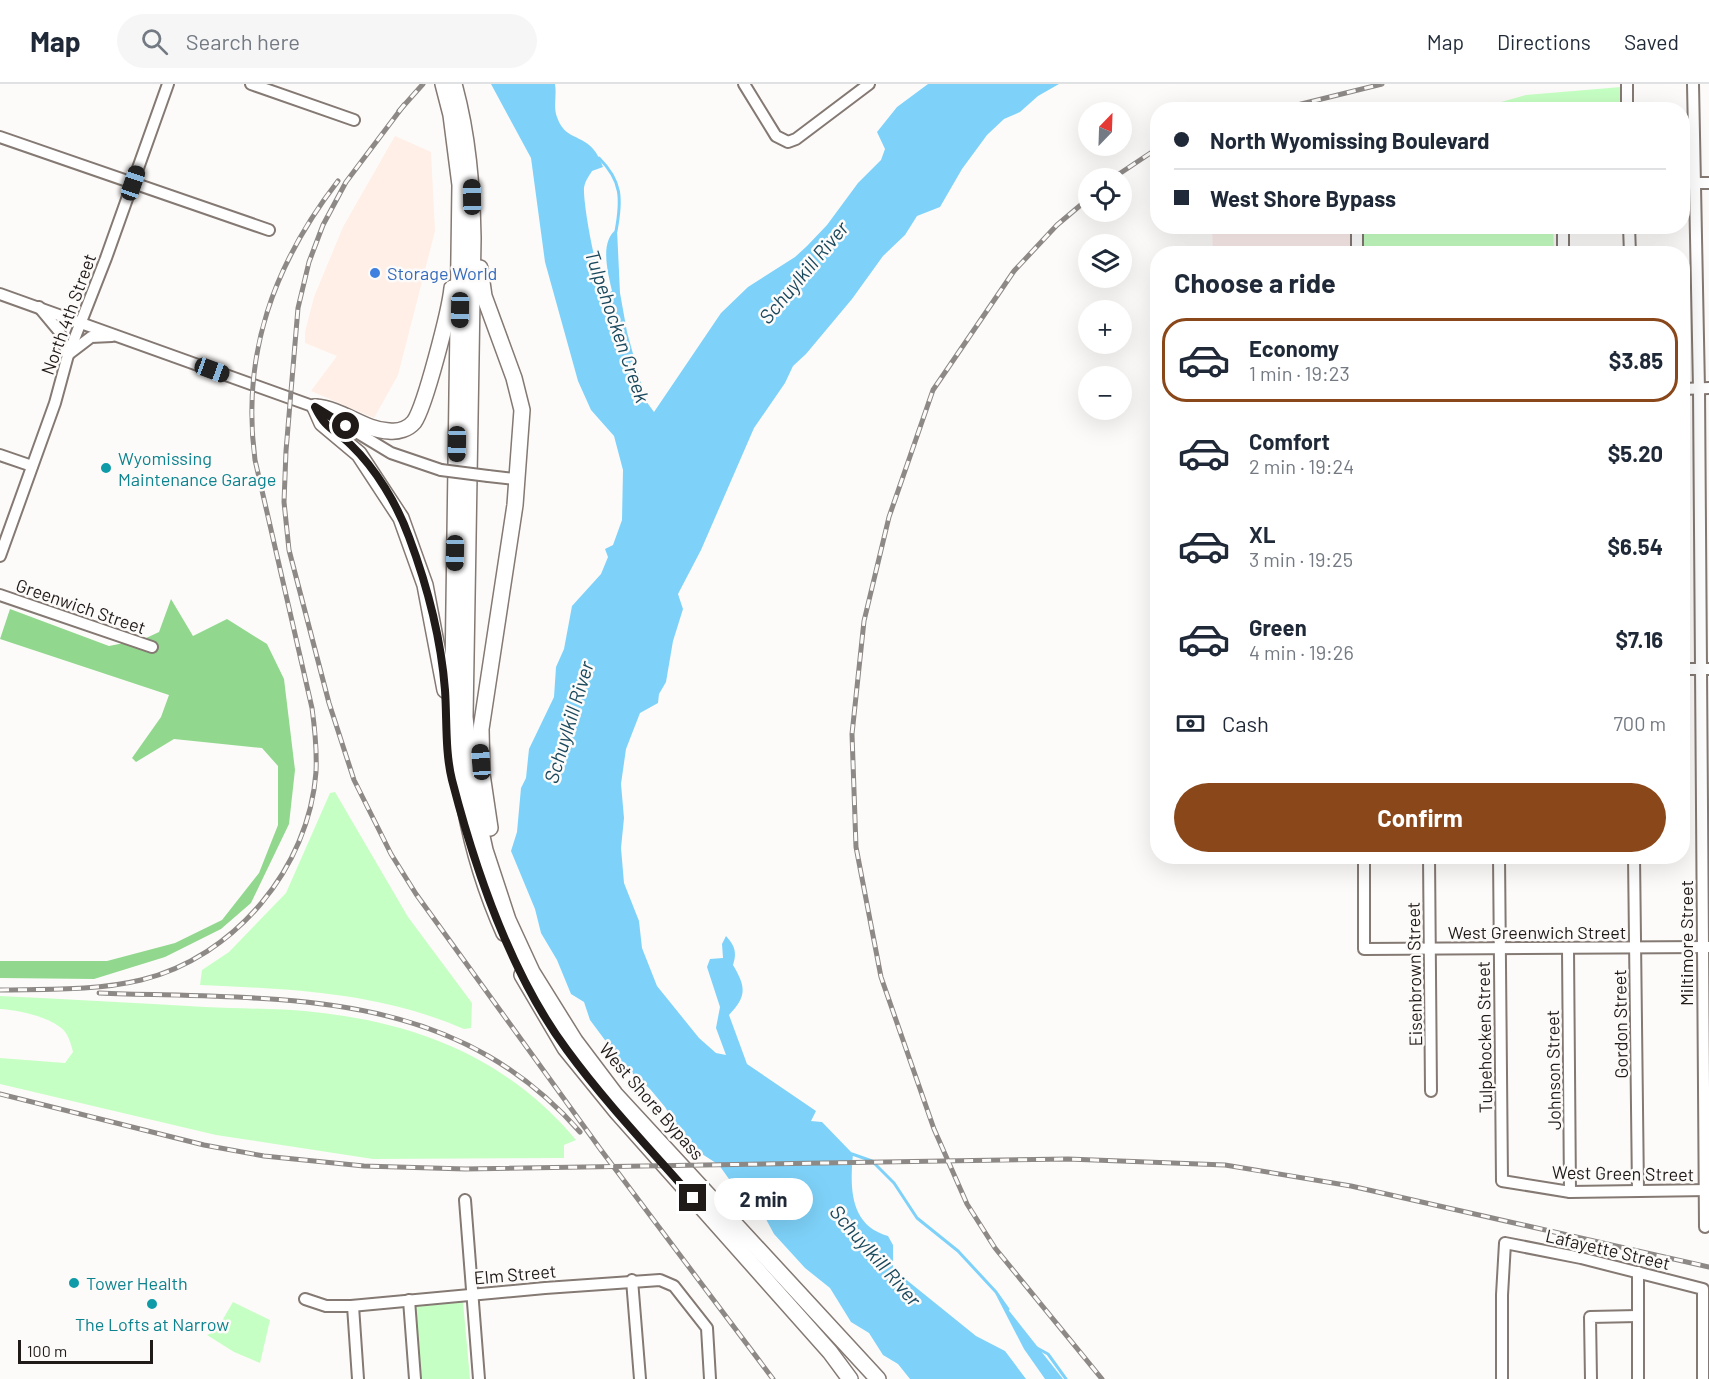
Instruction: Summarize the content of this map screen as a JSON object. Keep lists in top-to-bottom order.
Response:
{
  "streets": {
    "highway": ["West Shore Bypass"],
    "street": [
      "North 4th Street",
      "Greenwich Street",
      "West Greenwich Street",
      "Miltimore Street",
      "Eisenbrown Street",
      "Gordon Street",
      "Tulpehocken Street",
      "Johnson Street",
      "West Green Street",
      "Lafayette Street",
      "Elm Street"
    ]
  },
  "crossings": [
    ["West Greenwich Street", "Miltimore Street"],
    ["West Greenwich Street", "Eisenbrown Street"],
    ["West Greenwich Street", "Gordon Street"],
    ["West Greenwich Street", "Tulpehocken Street"],
    ["West Greenwich Street", "Johnson Street"],
    ["Miltimore Street", "West Green Street"],
    ["Gordon Street", "West Green Street"],
    ["Tulpehocken Street", "West Green Street"],
    ["Johnson Street", "West Green Street"]
  ],
  "water": ["Schuylkill River", "Tulpehocken Creek"],
  "places": [
    "Storage World",
    "Wyomissing Maintenance Garage",
    "Tower Health",
    "The Lofts at Narrow"
  ],
  "scale_bar": "100 m",
  "north": "top right",
  "page": {
    "header": "Map",
    "search": "Search here",
    "nav": ["Map", "Directions", "Saved"],
    "map_buttons": ["+", "−"],
    "banner": ["North Wyomissing Boulevard", "West Shore Bypass"],
    "heading": "Choose a ride",
    "list": [
      {
        "name": "Economy",
        "note": "1 min · 19:23",
        "value": "$3.85"
      },
      {
        "name": "Comfort",
        "note": "2 min · 19:24",
        "value": "$5.20"
      },
      {
        "name": "XL",
        "note": "3 min · 19:25",
        "value": "$6.54"
      },
      {
        "name": "Green",
        "note": "4 min · 19:26",
        "value": "$7.16"
      }
    ],
    "pay": ["Cash", "700 m"],
    "buttons": "Confirm",
    "bubble": "2 min",
    "scale": "100 m"
  }
}
